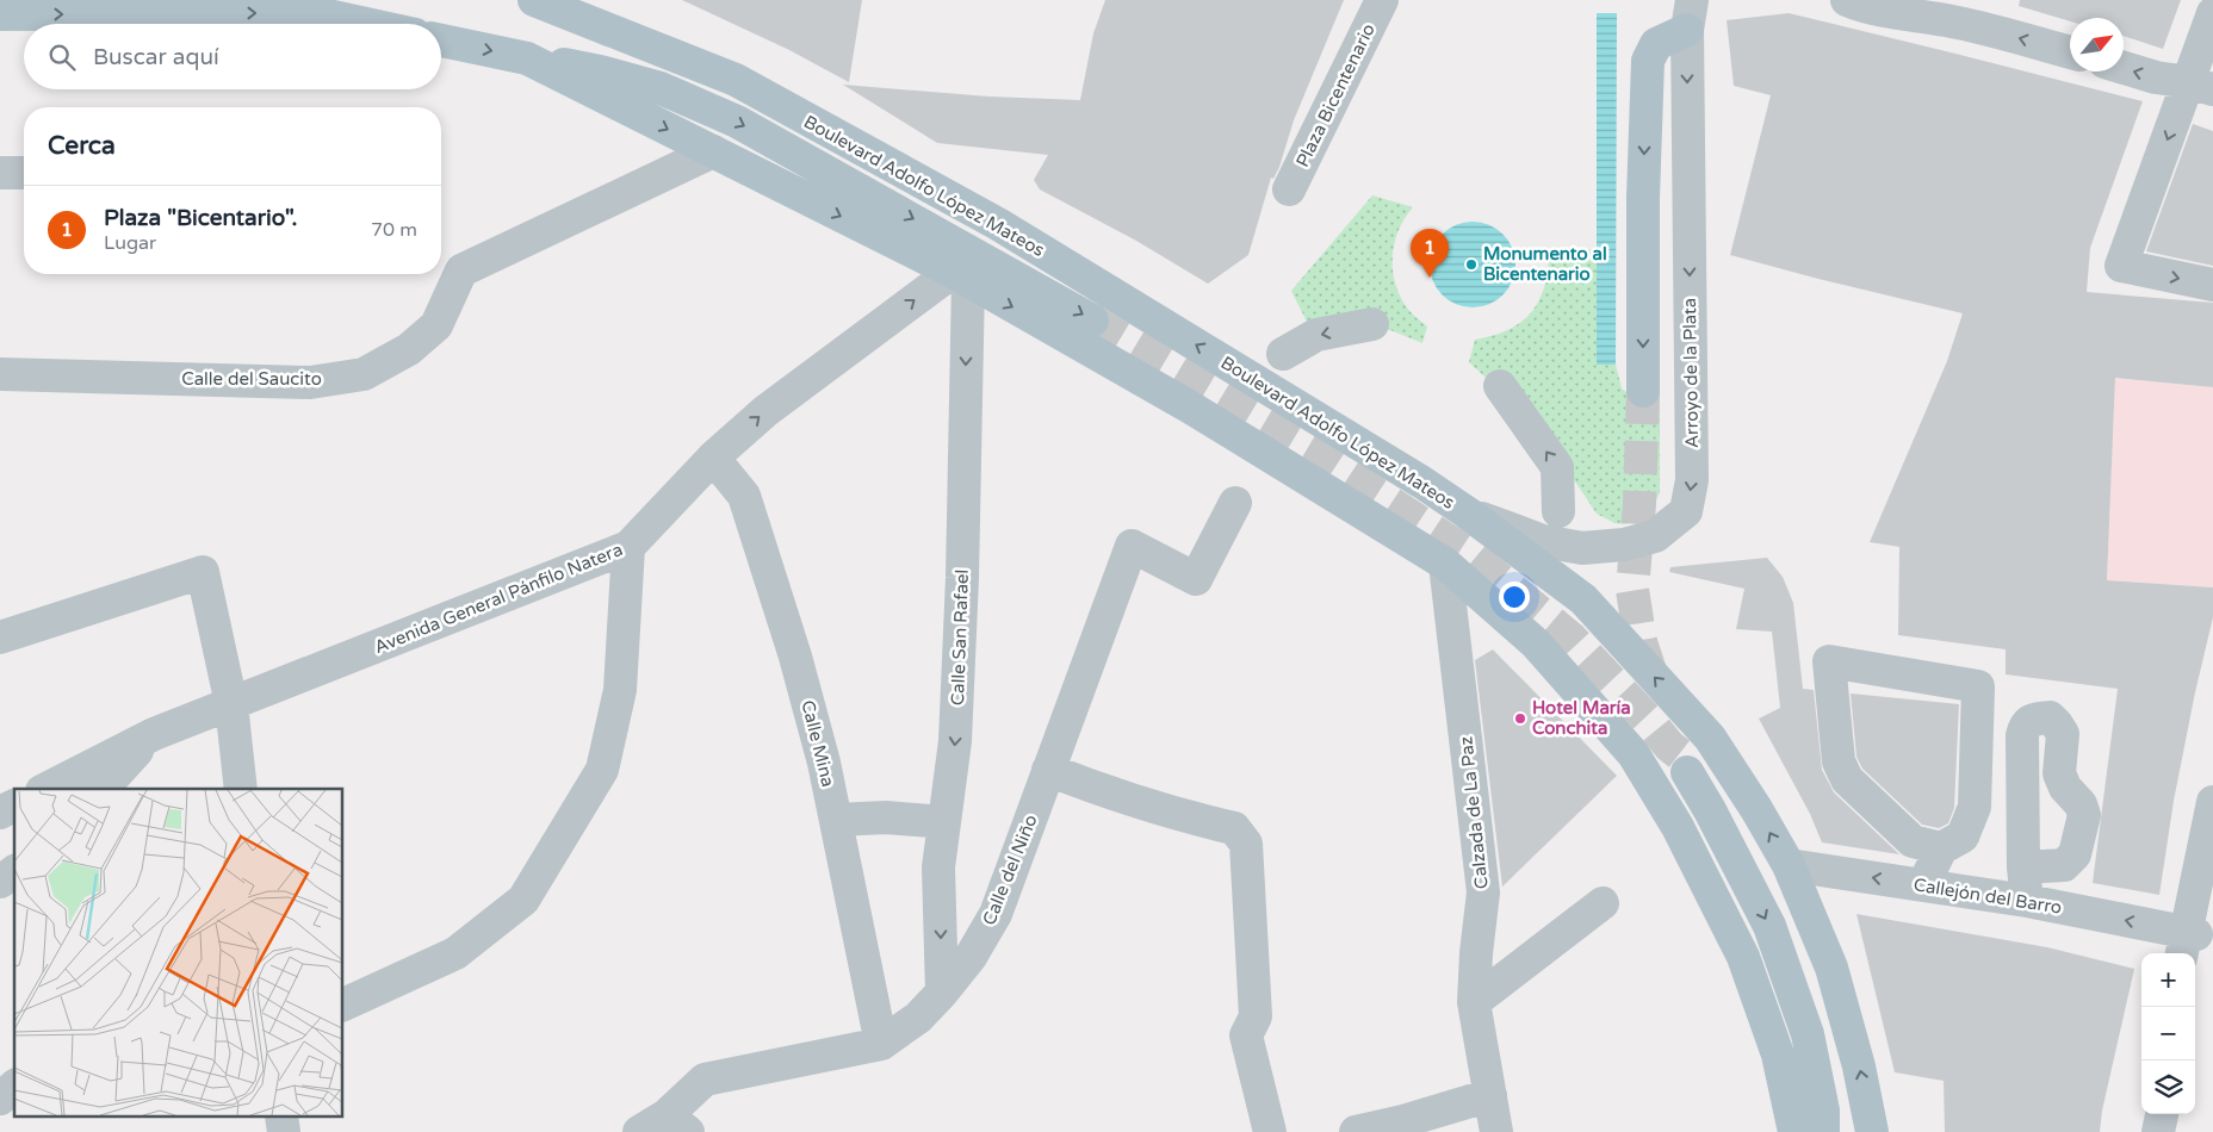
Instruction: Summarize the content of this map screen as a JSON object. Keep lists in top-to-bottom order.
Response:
{
  "streets": {
    "main road": ["Boulevard Adolfo López Mateos"],
    "street": [
      "Plaza Bicentenario",
      "Arroyo de la Plata",
      "Calle del Saucito",
      "Avenida General Pánfilo Natera",
      "Calle San Rafael",
      "Calle Mina",
      "Calzada de La Paz",
      "Calle del Niño",
      "Callejón del Barro"
    ]
  },
  "crossings": [
    ["Boulevard Adolfo López Mateos", "Arroyo de la Plata"],
    ["Boulevard Adolfo López Mateos", "Callejón del Barro"],
    ["Avenida General Pánfilo Natera", "Calle San Rafael"],
    ["Avenida General Pánfilo Natera", "Calle Mina"],
    ["Calle San Rafael", "Calle del Niño"],
    ["Calle Mina", "Calle del Niño"]
  ],
  "one_way": ["Calle San Rafael", "Callejón del Barro"],
  "places": ["Monumento al Bicentenario", "Hotel María Conchita"],
  "north": "top right",
  "page": {
    "search": "Buscar aquí",
    "heading": "Cerca",
    "list": [
      {
        "mark": "1",
        "name": "Plaza \"Bicentario\".",
        "note": "Lugar",
        "value": "70 m"
      }
    ],
    "pins": "1",
    "map_buttons": ["+", "−"]
  }
}
